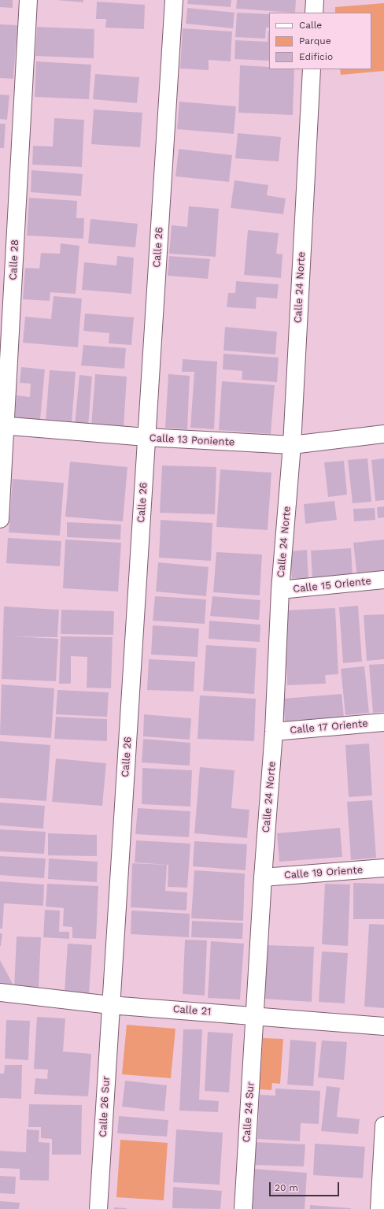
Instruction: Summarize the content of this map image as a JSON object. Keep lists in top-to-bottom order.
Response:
{
  "streets": {
    "street": [
      "Calle 26",
      "Calle 28",
      "Calle 24 Norte",
      "Calle 13 Poniente",
      "Calle 15 Oriente",
      "Calle 17 Oriente",
      "Calle 19 Oriente",
      "Calle 21",
      "Calle 26 Sur",
      "Calle 24 Sur"
    ]
  },
  "crossings": [
    ["Calle 26", "Calle 13 Poniente"],
    ["Calle 26", "Calle 21"],
    ["Calle 26", "Calle 26 Sur"],
    ["Calle 28", "Calle 13 Poniente"],
    ["Calle 24 Norte", "Calle 13 Poniente"],
    ["Calle 24 Norte", "Calle 15 Oriente"],
    ["Calle 24 Norte", "Calle 17 Oriente"],
    ["Calle 24 Norte", "Calle 19 Oriente"],
    ["Calle 24 Norte", "Calle 21"],
    ["Calle 24 Norte", "Calle 24 Sur"],
    ["Calle 21", "Calle 26 Sur"],
    ["Calle 21", "Calle 24 Sur"]
  ],
  "legend": ["Calle", "Parque", "Edificio"],
  "scale_bar": "20 m"
}
